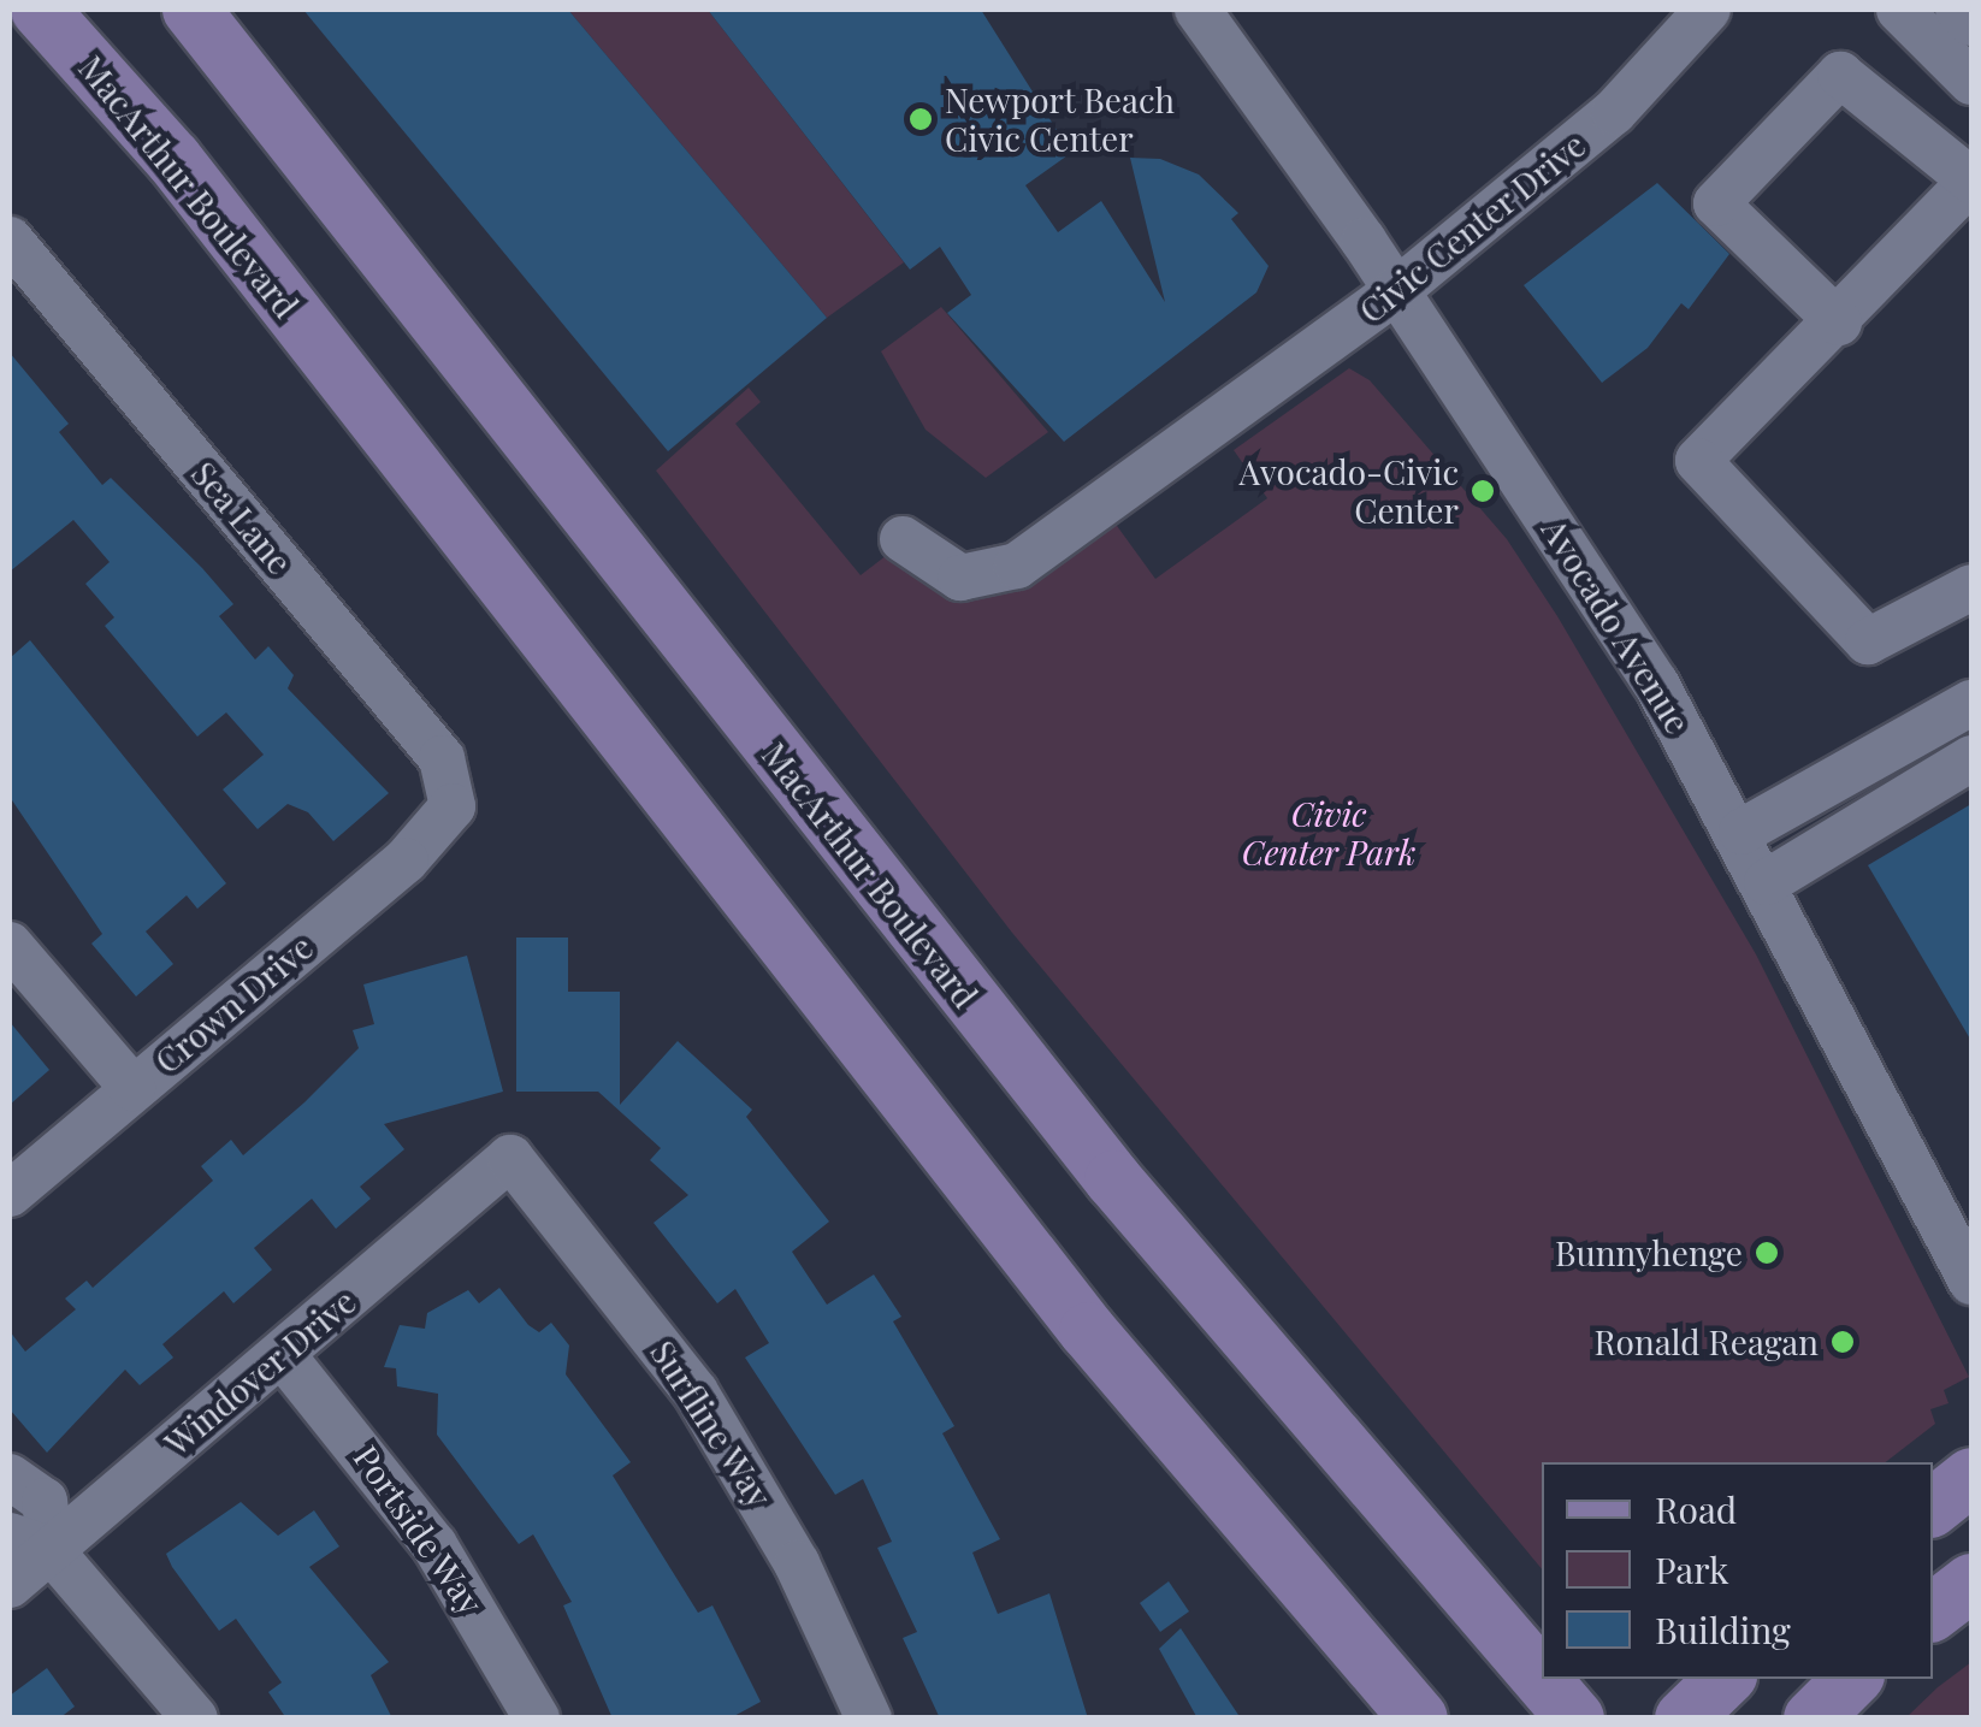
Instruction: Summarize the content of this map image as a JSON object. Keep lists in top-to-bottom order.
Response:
{
  "streets": {
    "main road": ["MacArthur Boulevard"],
    "street": [
      "Civic Center Drive",
      "Sea Lane",
      "Avocado Avenue",
      "Crown Drive",
      "Windover Drive",
      "Surfline Way",
      "Portside Way"
    ]
  },
  "crossings": [
    ["Civic Center Drive", "Avocado Avenue"],
    ["Sea Lane", "Crown Drive"],
    ["Windover Drive", "Surfline Way"],
    ["Windover Drive", "Portside Way"]
  ],
  "parks": ["Civic Center Park"],
  "places": [
    "Newport Beach Civic Center",
    "Avocado-Civic Center",
    "Bunnyhenge",
    "Ronald Reagan"
  ],
  "legend": ["Road", "Park", "Building"]
}
